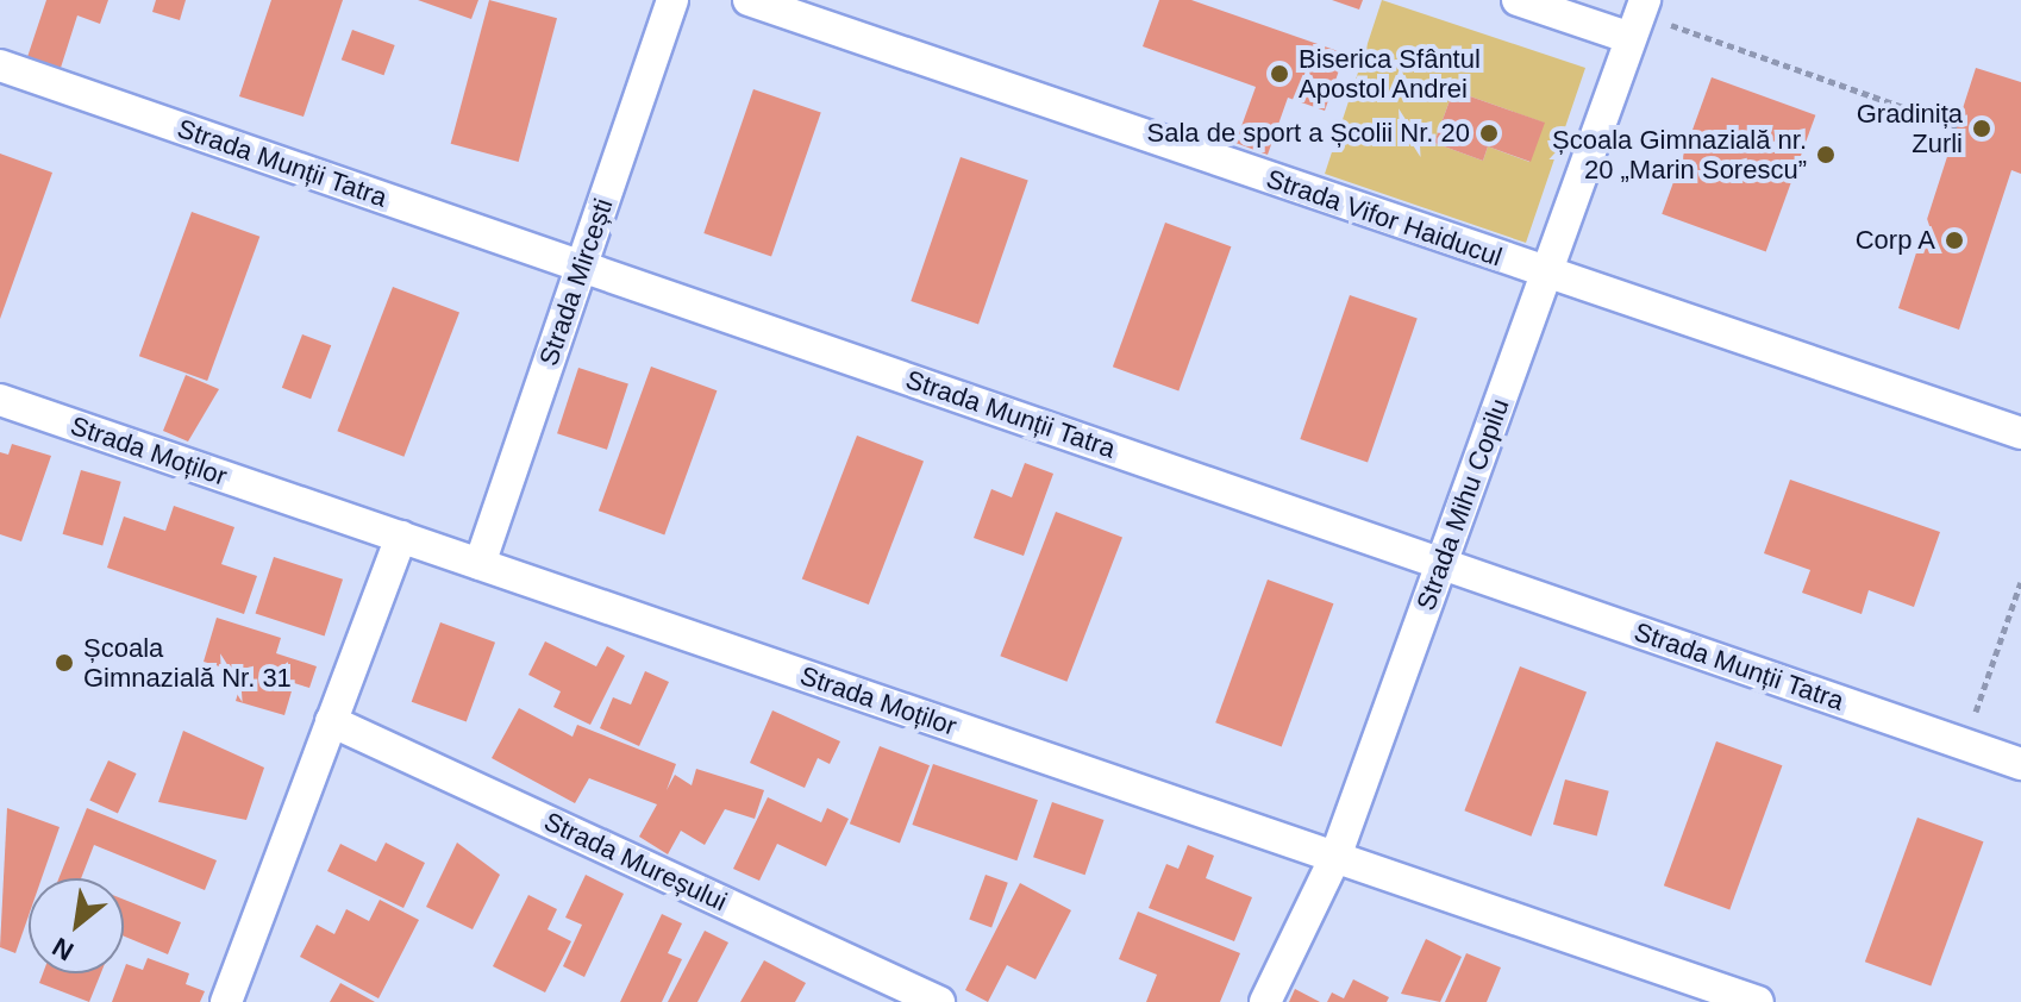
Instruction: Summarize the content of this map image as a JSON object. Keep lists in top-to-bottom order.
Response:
{
  "streets": {
    "street": [
      "Strada Munții Tatra",
      "Strada Vifor Haiducul",
      "Strada Mircești",
      "Strada Moților",
      "Strada Mihu Copilu",
      "Strada Mureșului"
    ]
  },
  "crossings": [
    ["Strada Munții Tatra", "Strada Mircești"],
    ["Strada Munții Tatra", "Strada Mihu Copilu"],
    ["Strada Vifor Haiducul", "Strada Mihu Copilu"],
    ["Strada Mircești", "Strada Moților"],
    ["Strada Moților", "Strada Mihu Copilu"]
  ],
  "places": [
    "Biserica Sfântul Apostol Andrei",
    "Gradinița Zurli",
    "Sala de sport a Școlii Nr. 20",
    "Școala Gimnazială nr. 20 „Marin Sorescu”",
    "Corp A",
    "Școala Gimnazială Nr. 31"
  ],
  "north": "bottom left"
}
